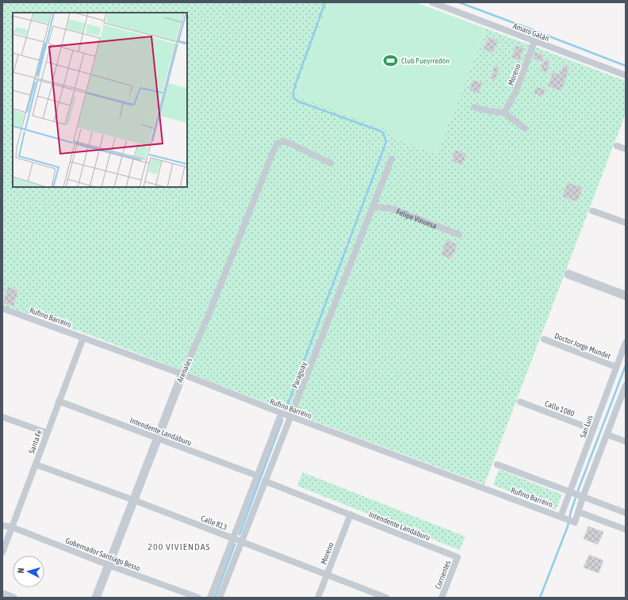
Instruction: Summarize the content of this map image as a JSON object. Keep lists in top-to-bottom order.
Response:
{
  "streets": {
    "street": [
      "Amaro Galán",
      "Moreno",
      "Felipe Vinuesa",
      "Rufino Barreiro",
      "Doctor Jorge Mundet",
      "Arenales",
      "Paraguay",
      "Calle 1080",
      "San Luis",
      "Intendente Landáburu",
      "Santa Fe",
      "Calle 813",
      "Gobernador Santiago Besso",
      "Corrientes"
    ]
  },
  "crossings": [
    ["Amaro Galán", "Moreno"],
    ["Moreno", "Intendente Landáburu"],
    ["Moreno", "Calle 813"],
    ["Felipe Vinuesa", "Paraguay"],
    ["Rufino Barreiro", "Arenales"],
    ["Rufino Barreiro", "Paraguay"],
    ["Rufino Barreiro", "San Luis"],
    ["Rufino Barreiro", "Santa Fe"],
    ["Doctor Jorge Mundet", "San Luis"],
    ["Arenales", "Intendente Landáburu"],
    ["Arenales", "Calle 813"],
    ["Arenales", "Gobernador Santiago Besso"],
    ["Paraguay", "Intendente Landáburu"],
    ["Paraguay", "Calle 813"],
    ["Calle 1080", "San Luis"],
    ["Intendente Landáburu", "Santa Fe"],
    ["Intendente Landáburu", "Corrientes"],
    ["Santa Fe", "Calle 813"],
    ["Santa Fe", "Gobernador Santiago Besso"]
  ],
  "districts": ["200 VIVIENDAS"],
  "places": {
    "sports": ["Club Pueyrredón"]
  },
  "north": "left"
}
